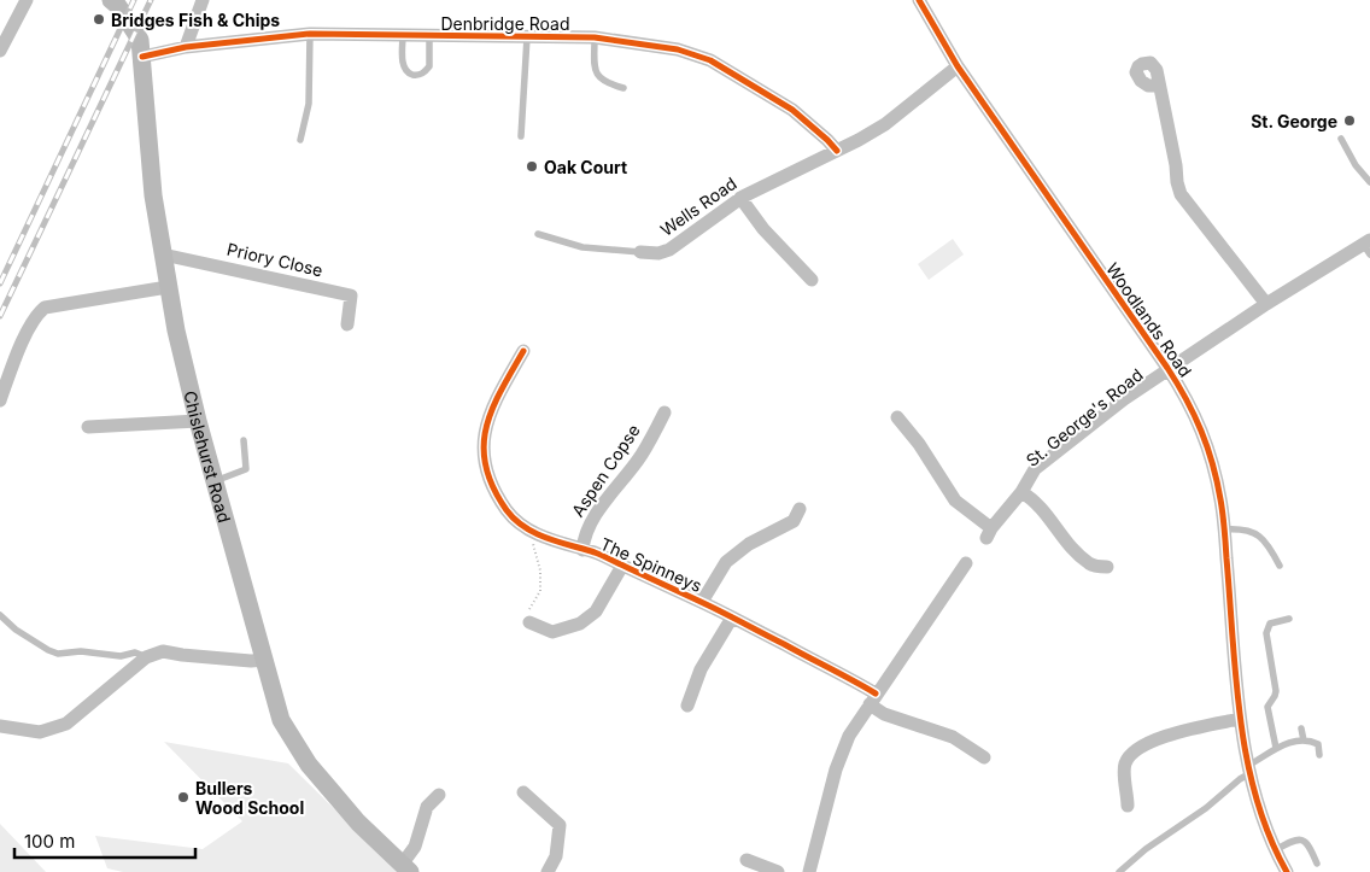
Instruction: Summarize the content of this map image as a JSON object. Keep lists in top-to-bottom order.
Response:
{
  "streets": {
    "main road": ["Chislehurst Road"],
    "street": [
      "Denbridge Road",
      "Wells Road",
      "Priory Close",
      "Woodlands Road",
      "St. George's Road",
      "Aspen Copse",
      "The Spinneys"
    ]
  },
  "crossings": [
    ["Denbridge Road", "Wells Road"],
    ["Denbridge Road", "Chislehurst Road"],
    ["Priory Close", "Chislehurst Road"],
    ["Woodlands Road", "St. George's Road"],
    ["Aspen Copse", "The Spinneys"]
  ],
  "places": [
    "Bridges Fish & Chips",
    "St. George",
    "Oak Court",
    "Bullers Wood School"
  ],
  "scale_bar": "100 m"
}
